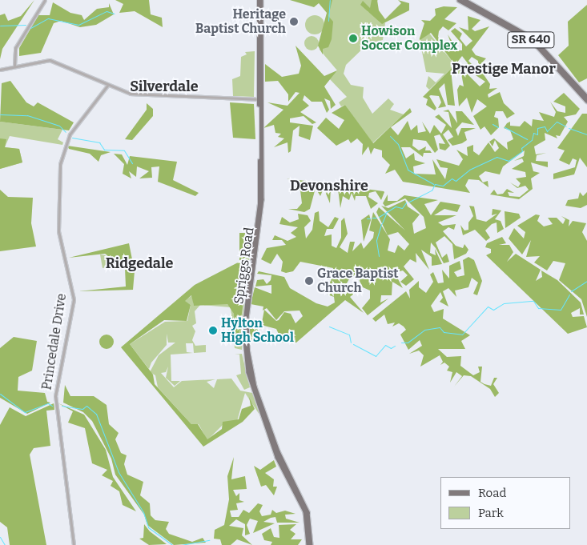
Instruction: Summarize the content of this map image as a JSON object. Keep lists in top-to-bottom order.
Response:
{
  "streets": {
    "main road": ["SR 640", "Spriggs Road"],
    "street": ["Princedale Drive"]
  },
  "districts": [
    "Prestige Manor",
    "Silverdale",
    "Devonshire",
    "Ridgedale"
  ],
  "places": [
    "Heritage Baptist Church",
    "Howison Soccer Complex",
    "Grace Baptist Church",
    "Hylton High School"
  ],
  "legend": ["Road", "Park"]
}
